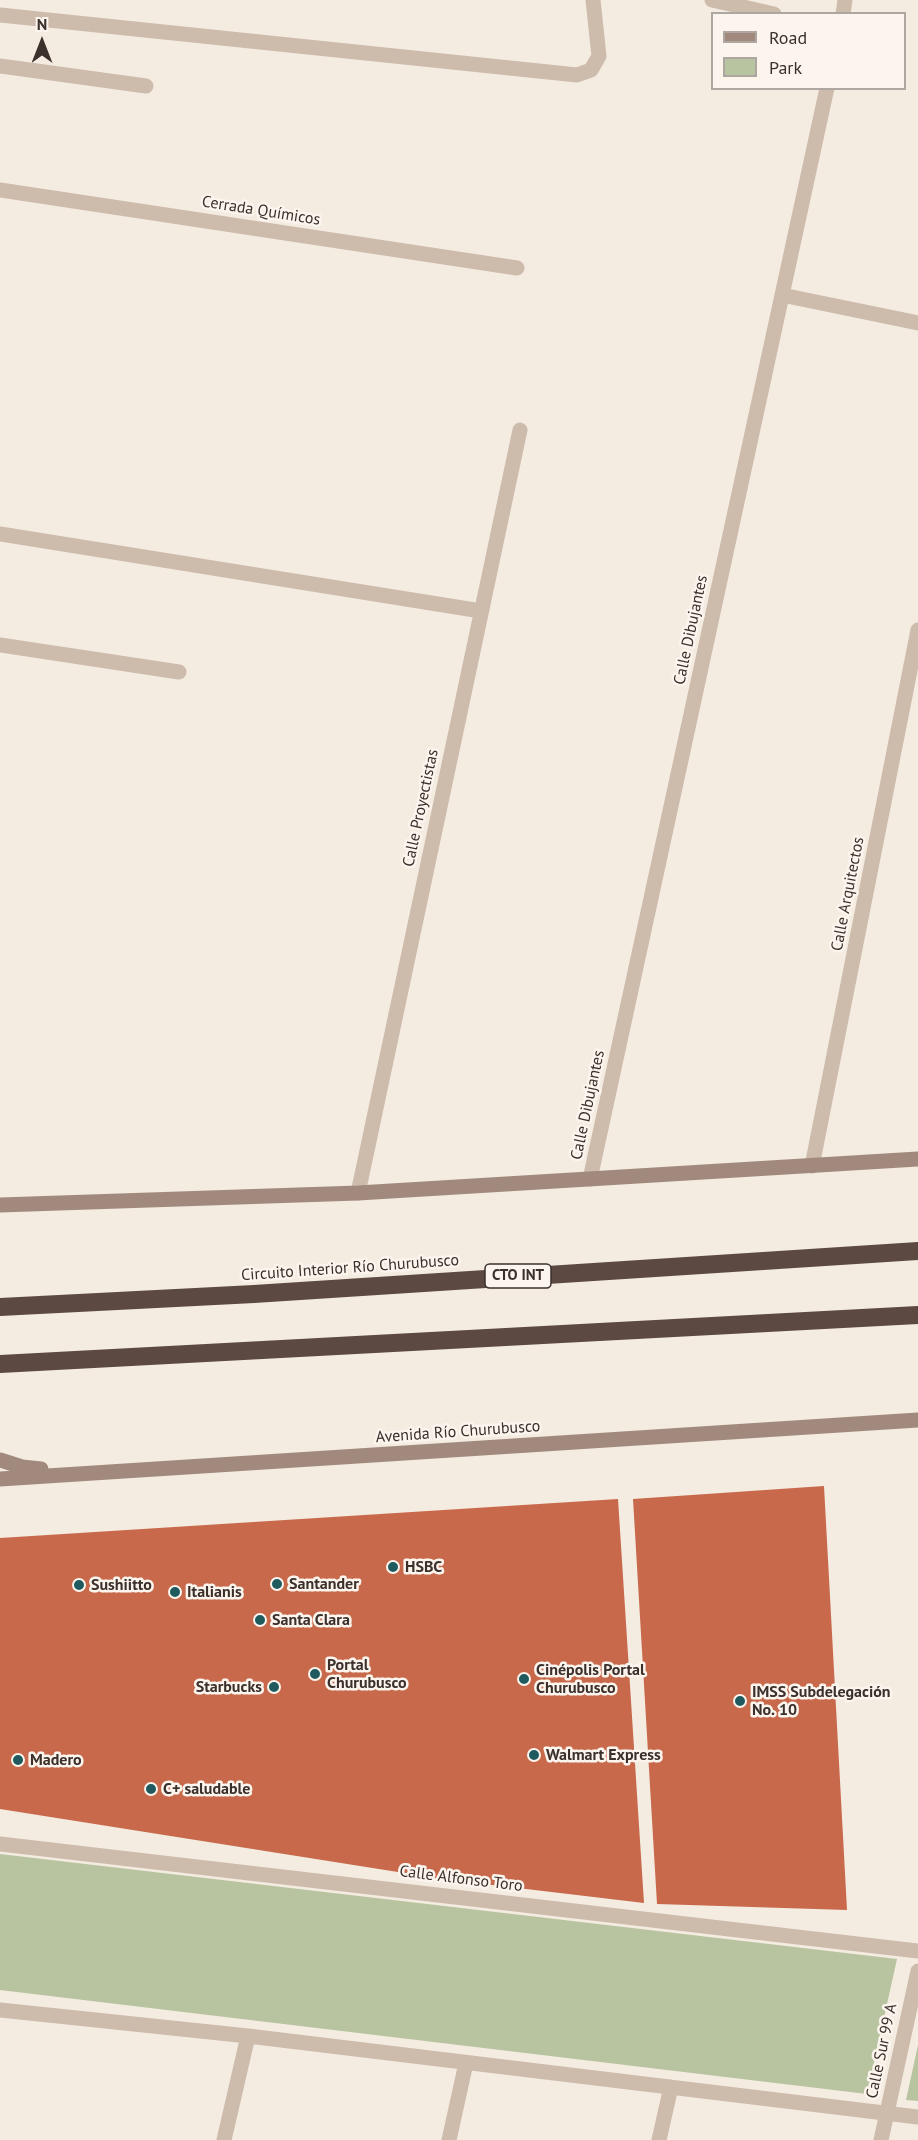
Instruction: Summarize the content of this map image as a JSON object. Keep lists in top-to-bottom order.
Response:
{
  "streets": {
    "highway": ["Circuito Interior Río Churubusco", "CTO INT"],
    "main road": ["Avenida Río Churubusco"],
    "street": [
      "Cerrada Químicos",
      "Calle Dibujantes",
      "Calle Proyectistas",
      "Calle Arquitectos",
      "Calle Alfonso Toro",
      "Calle Sur 99 A"
    ]
  },
  "places": [
    "HSBC",
    "Santander",
    "Sushiitto",
    "Italianis",
    "Santa Clara",
    "Portal Churubusco",
    "Cinépolis Portal Churubusco",
    "Starbucks",
    "IMSS Subdelegación No. 10",
    "Walmart Express",
    "Madero",
    "C+ saludable"
  ],
  "legend": ["Road", "Park"],
  "north": "top"
}
